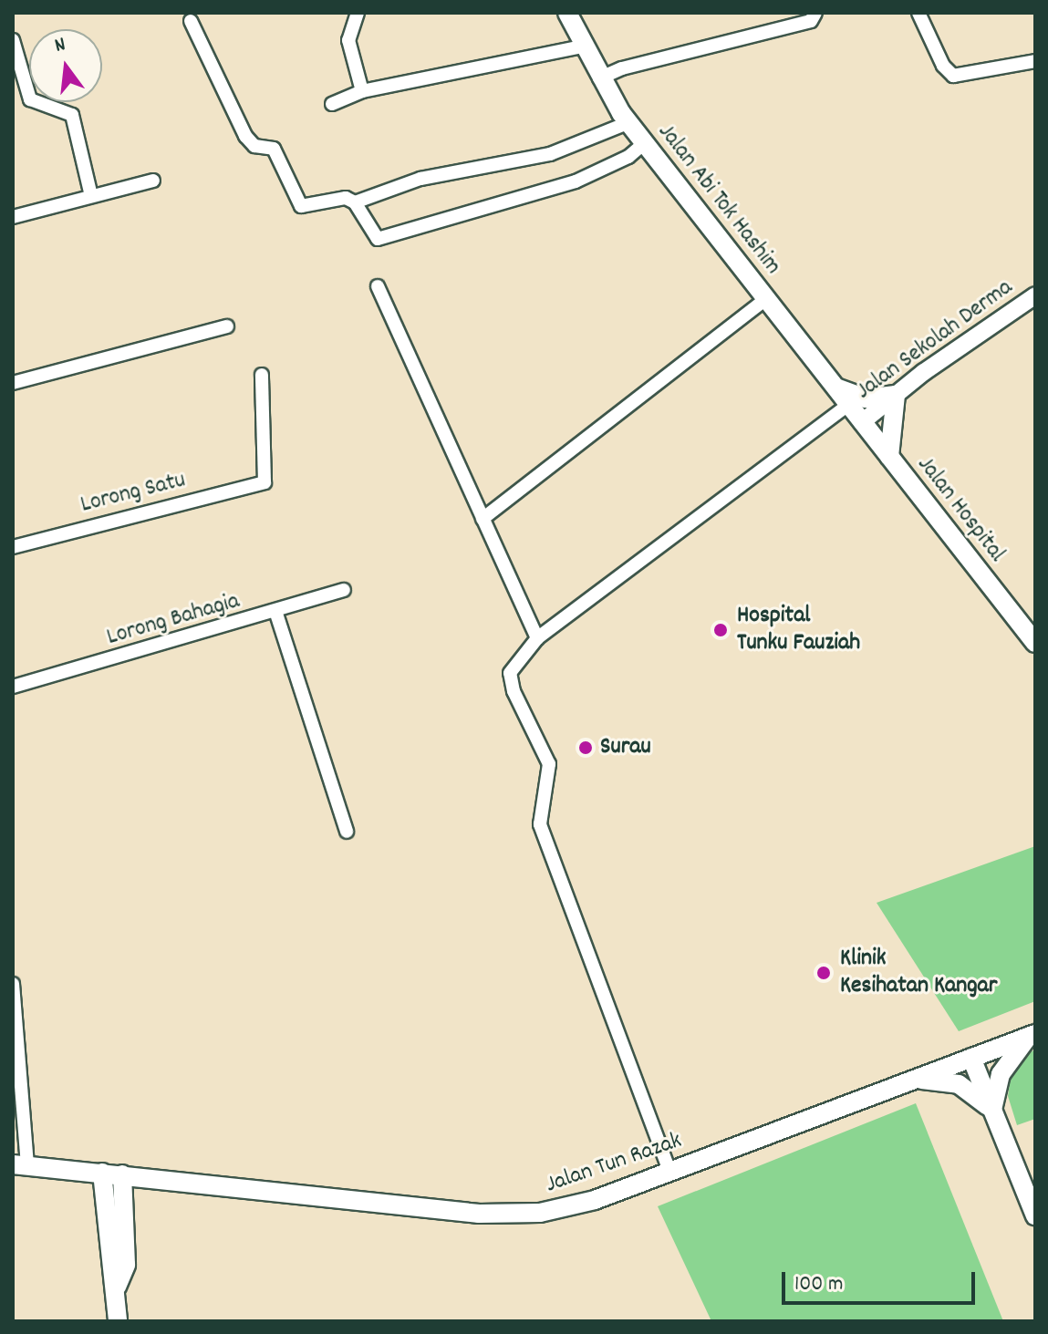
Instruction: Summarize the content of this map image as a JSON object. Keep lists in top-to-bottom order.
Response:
{
  "streets": {
    "main road": ["Jalan Abi Tok Hashim", "Jalan Hospital", "Jalan Tun Razak"],
    "street": ["Jalan Sekolah Derma", "Lorong Satu", "Lorong Bahagia"]
  },
  "crossings": [
    ["Jalan Abi Tok Hashim", "Jalan Hospital"],
    ["Jalan Sekolah Derma", "Jalan Hospital"]
  ],
  "places": ["Hospital Tunku Fauziah", "Surau", "Klinik Kesihatan Kangar"],
  "scale_bar": "100 m",
  "north": "top"
}
